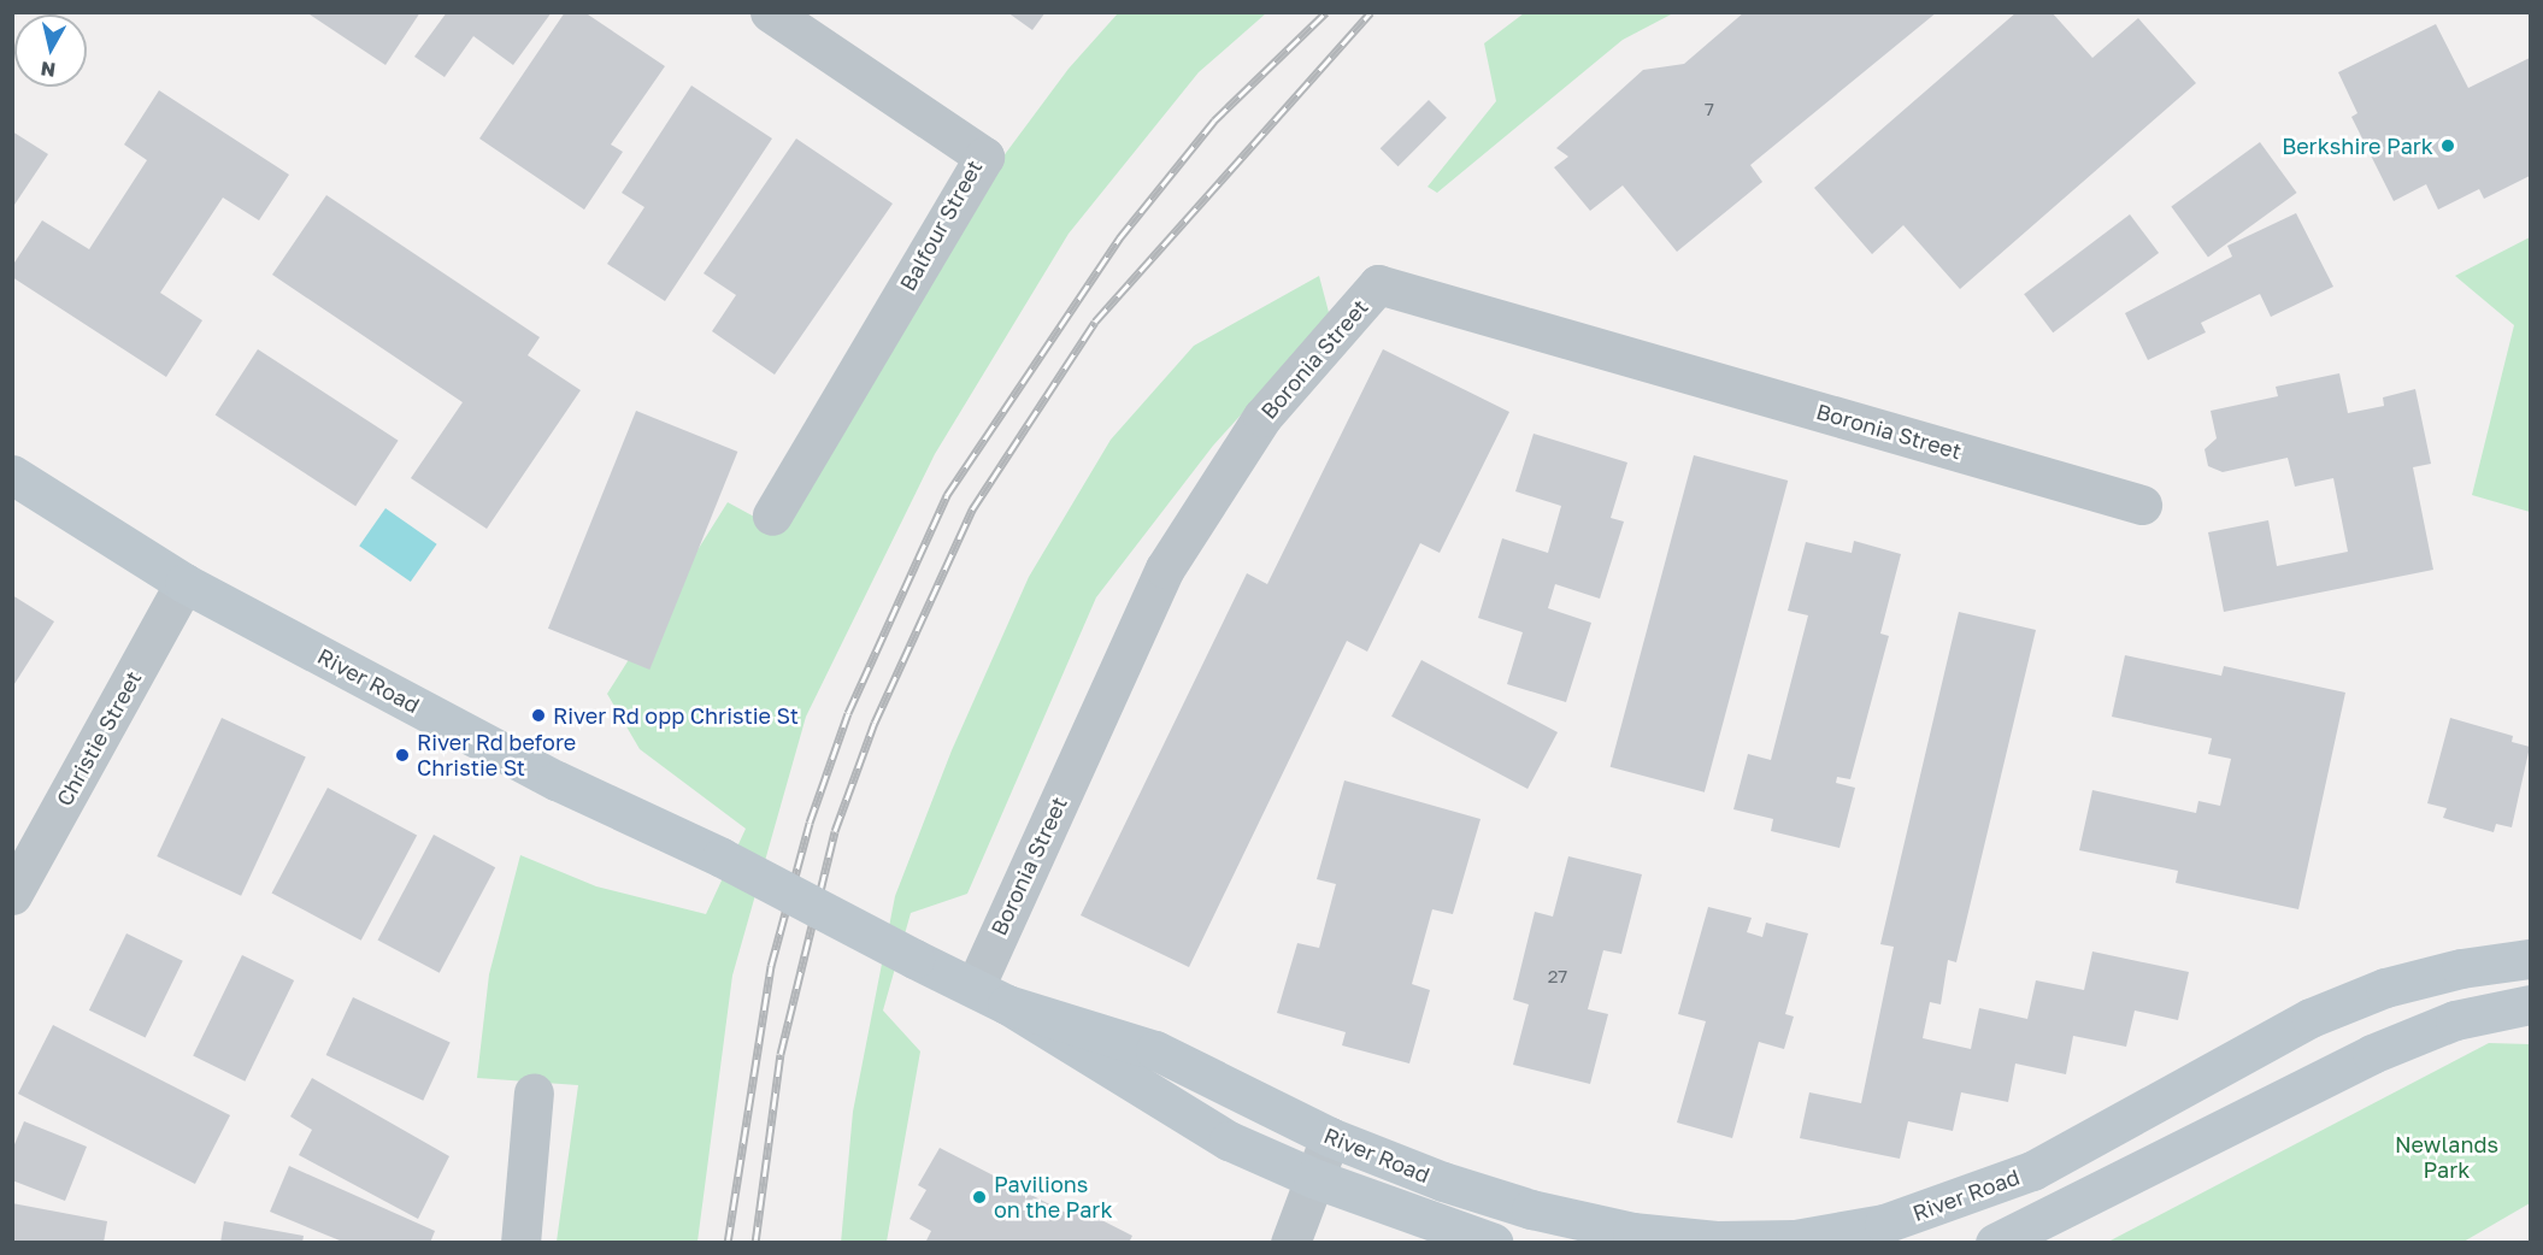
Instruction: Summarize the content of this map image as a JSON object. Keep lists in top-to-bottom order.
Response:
{
  "streets": {
    "main road": ["River Road"],
    "street": ["Balfour Street", "Boronia Street", "Christie Street"]
  },
  "crossings": [
    ["Boronia Street", "River Road"],
    ["River Road", "Christie Street"]
  ],
  "parks": ["Newlands Park"],
  "places": [
    "Berkshire Park",
    "River Rd opp Christie St",
    "River Rd before Christie St",
    "Pavilions on the Park"
  ],
  "house_numbers": ["7", "27"],
  "north": "bottom"
}
